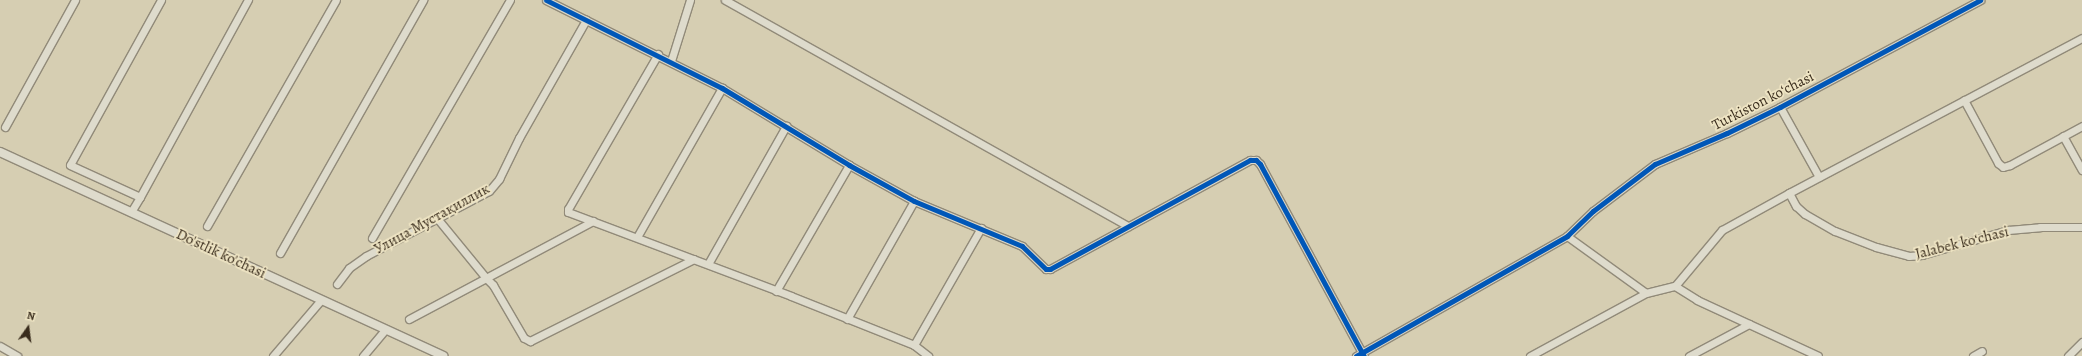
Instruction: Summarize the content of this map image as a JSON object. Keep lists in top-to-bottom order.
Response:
{
  "streets": {
    "street": [
      "Turkiston koʻchasi",
      "Улица Мустақиллик",
      "Jalabek koʻchasi",
      "Do'stlik ko'chasi"
    ]
  },
  "north": "top"
}
